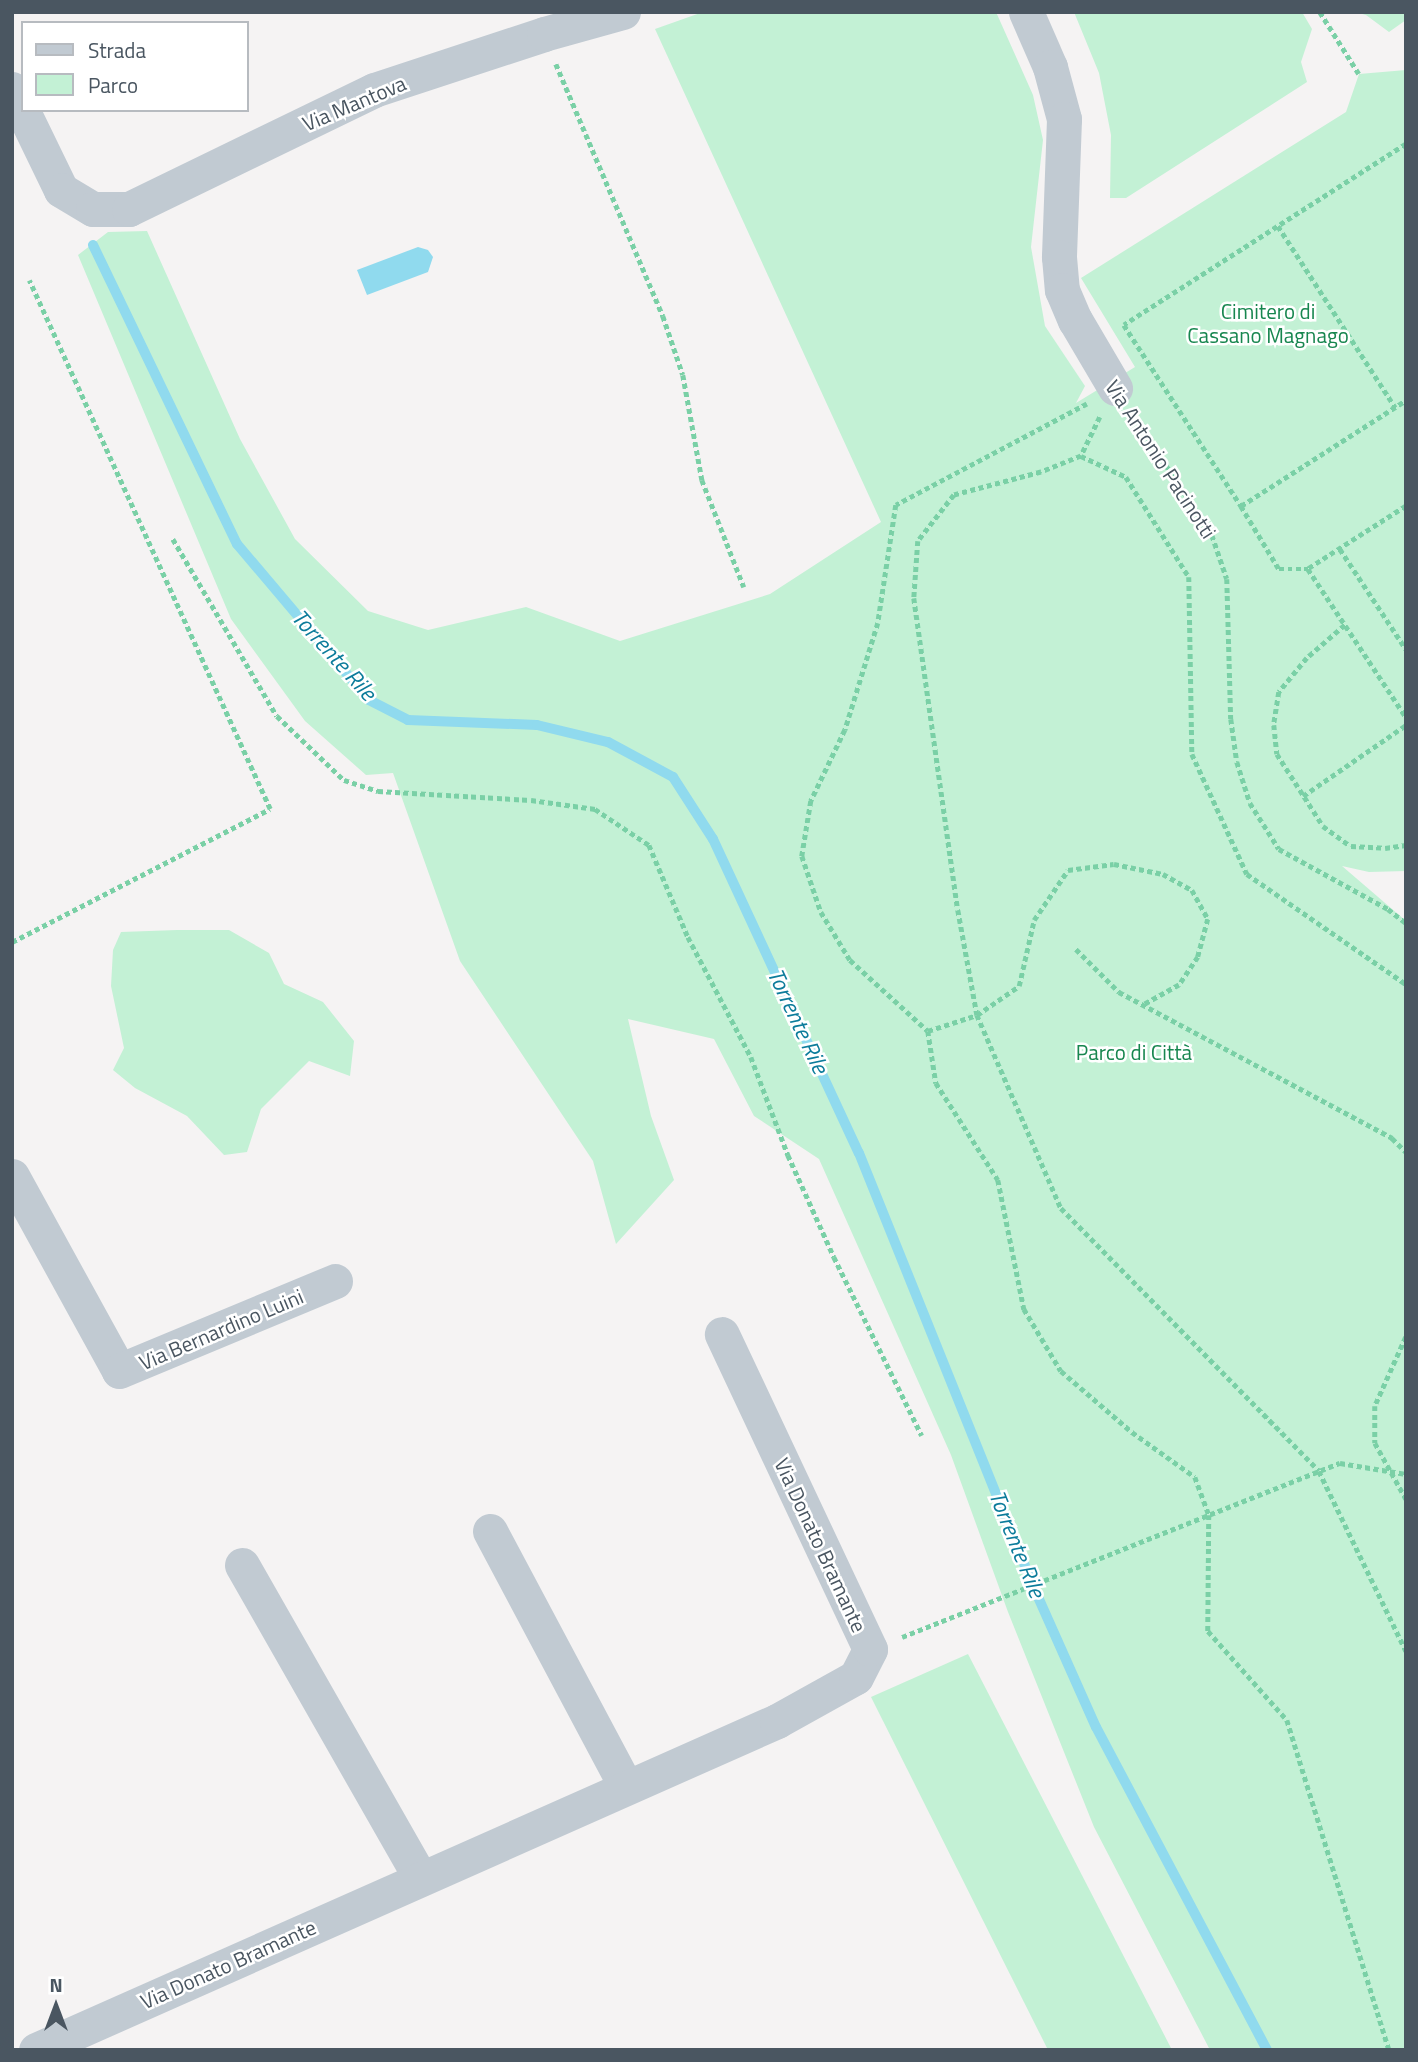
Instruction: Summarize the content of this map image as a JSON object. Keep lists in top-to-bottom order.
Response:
{
  "streets": {
    "street": [
      "Via Mantova",
      "Via Antonio Pacinotti",
      "Via Bernardino Luini",
      "Via Donato Bramante"
    ]
  },
  "water": ["Torrente Rile"],
  "parks": ["Cimitero di Cassano Magnago", "Parco di Città"],
  "legend": ["Strada", "Parco"],
  "north": "top"
}
